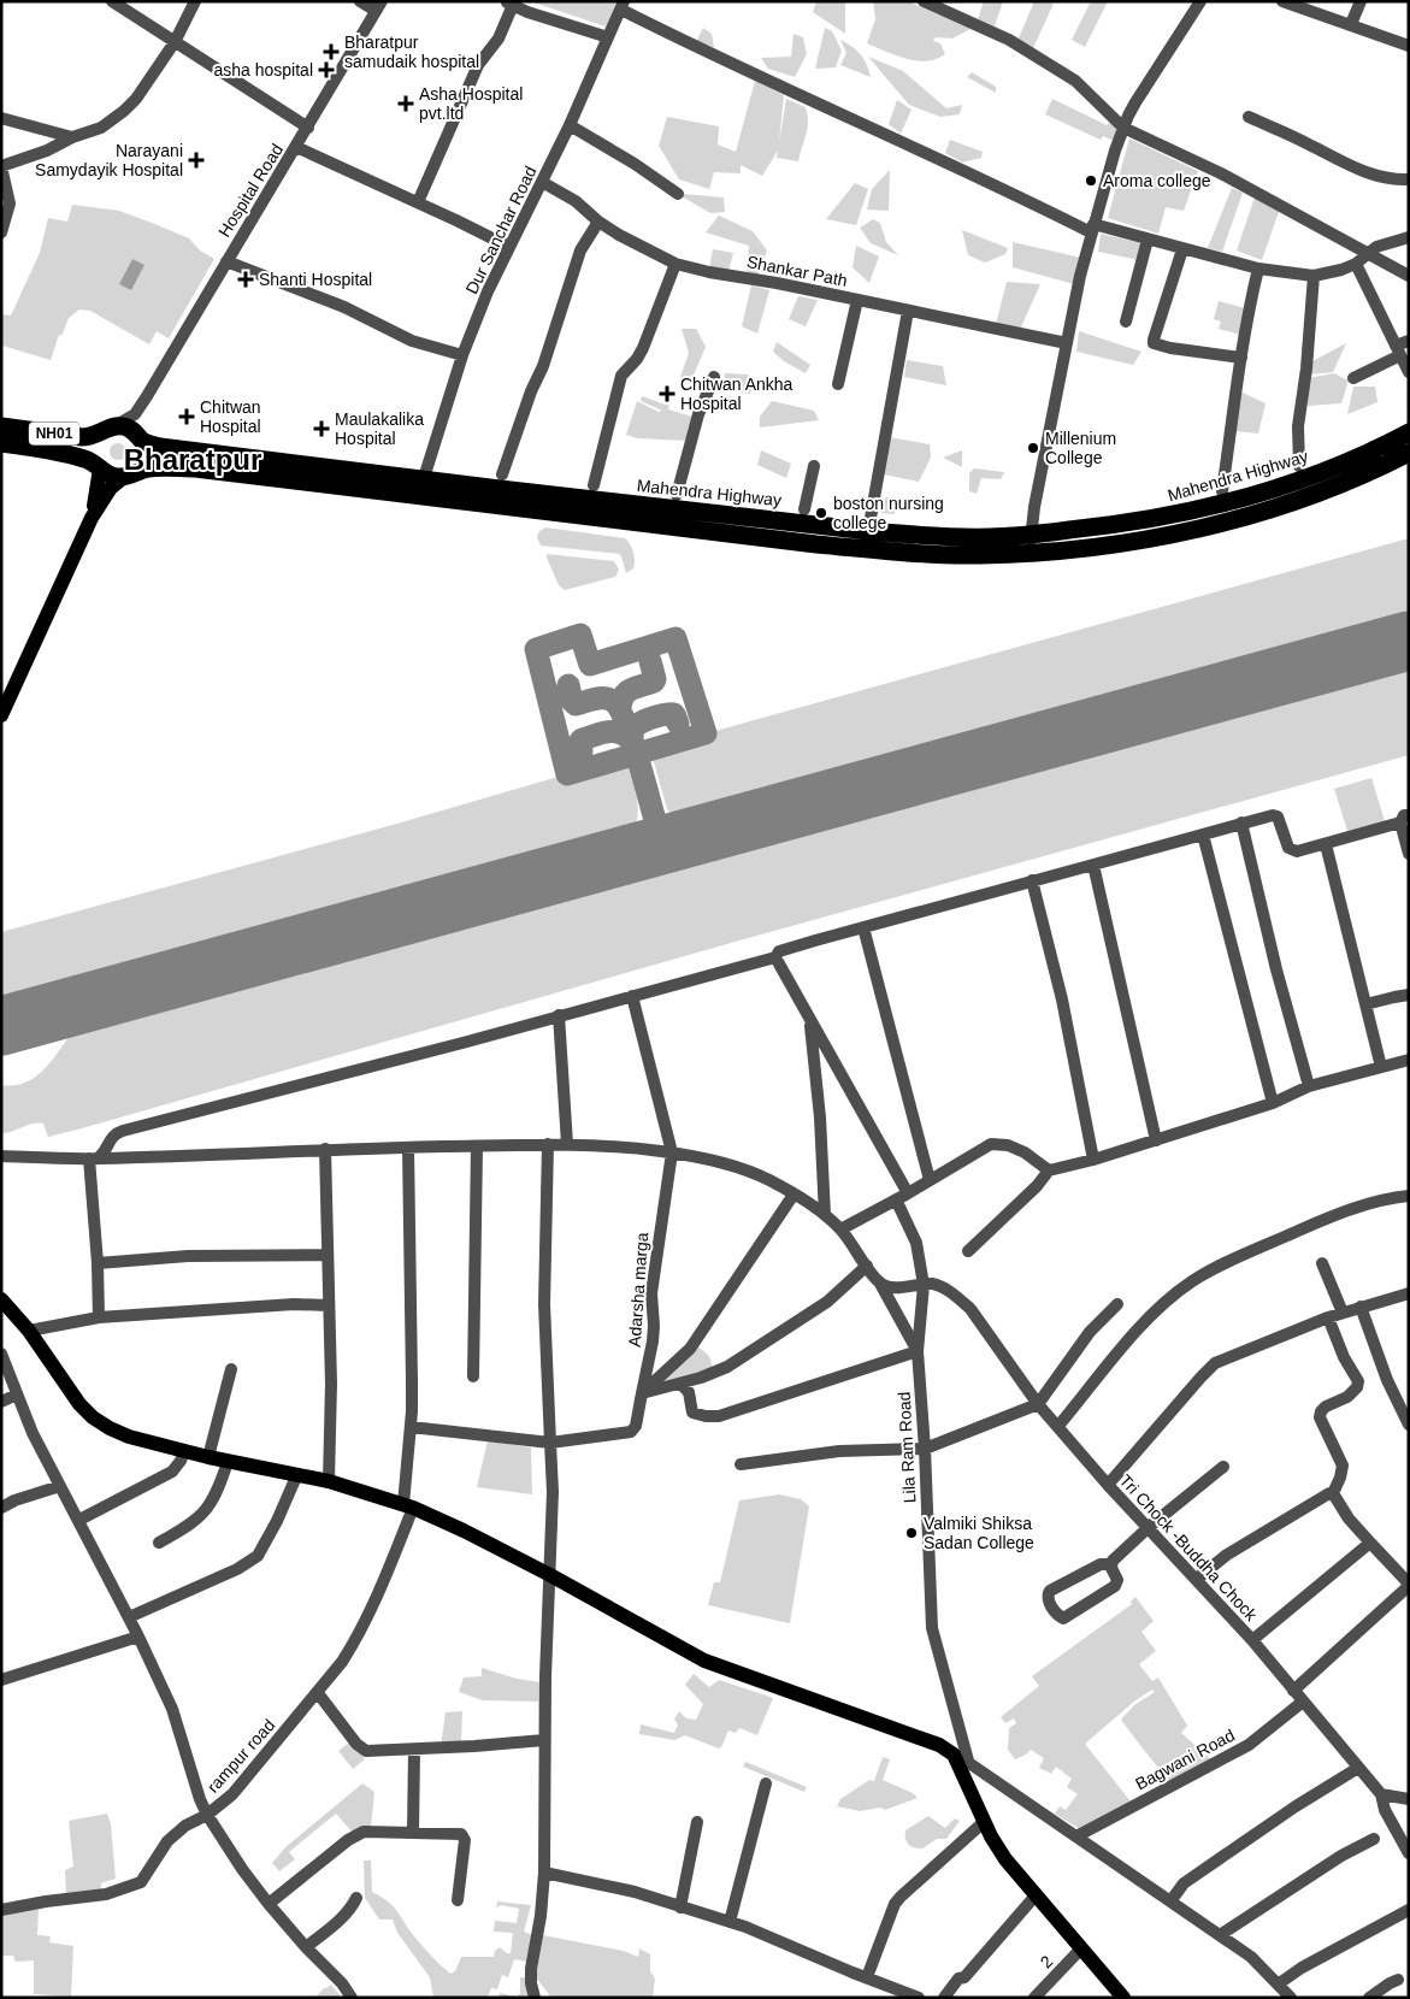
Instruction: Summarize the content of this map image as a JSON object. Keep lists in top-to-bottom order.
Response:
{
  "streets": {
    "highway": ["NH01", "Mahendra Highway"],
    "street": [
      "Hospital Road",
      "Dur Sanchar Road",
      "Shankar Path",
      "Adarsha marga",
      "Lila Ram Road",
      "Tri Chock -Buddha Chock",
      "rampur road",
      "Bagwani Road",
      "2"
    ]
  },
  "crossings": [
    ["Hospital Road", "NH01"],
    ["Hospital Road", "Mahendra Highway"],
    ["Dur Sanchar Road", "Shankar Path"],
    ["Dur Sanchar Road", "Mahendra Highway"],
    ["NH01", "Mahendra Highway"],
    ["Adarsha marga", "Lila Ram Road"],
    ["Lila Ram Road", "rampur road"],
    ["Tri Chock -Buddha Chock", "Bagwani Road"]
  ],
  "districts": ["Bharatpur"],
  "places": {
    "health": [
      "Bharatpur samudaik hospital",
      "asha hospital",
      "Asha Hospital pvt.ltd",
      "Narayani Samydayik Hospital",
      "Shanti Hospital",
      "Chitwan Ankha Hospital",
      "Chitwan Hospital",
      "Maulakalika Hospital"
    ],
    "other": [
      "Aroma college",
      "Millenium College",
      "boston nursing college",
      "Valmiki Shiksa Sadan College"
    ]
  }
}
